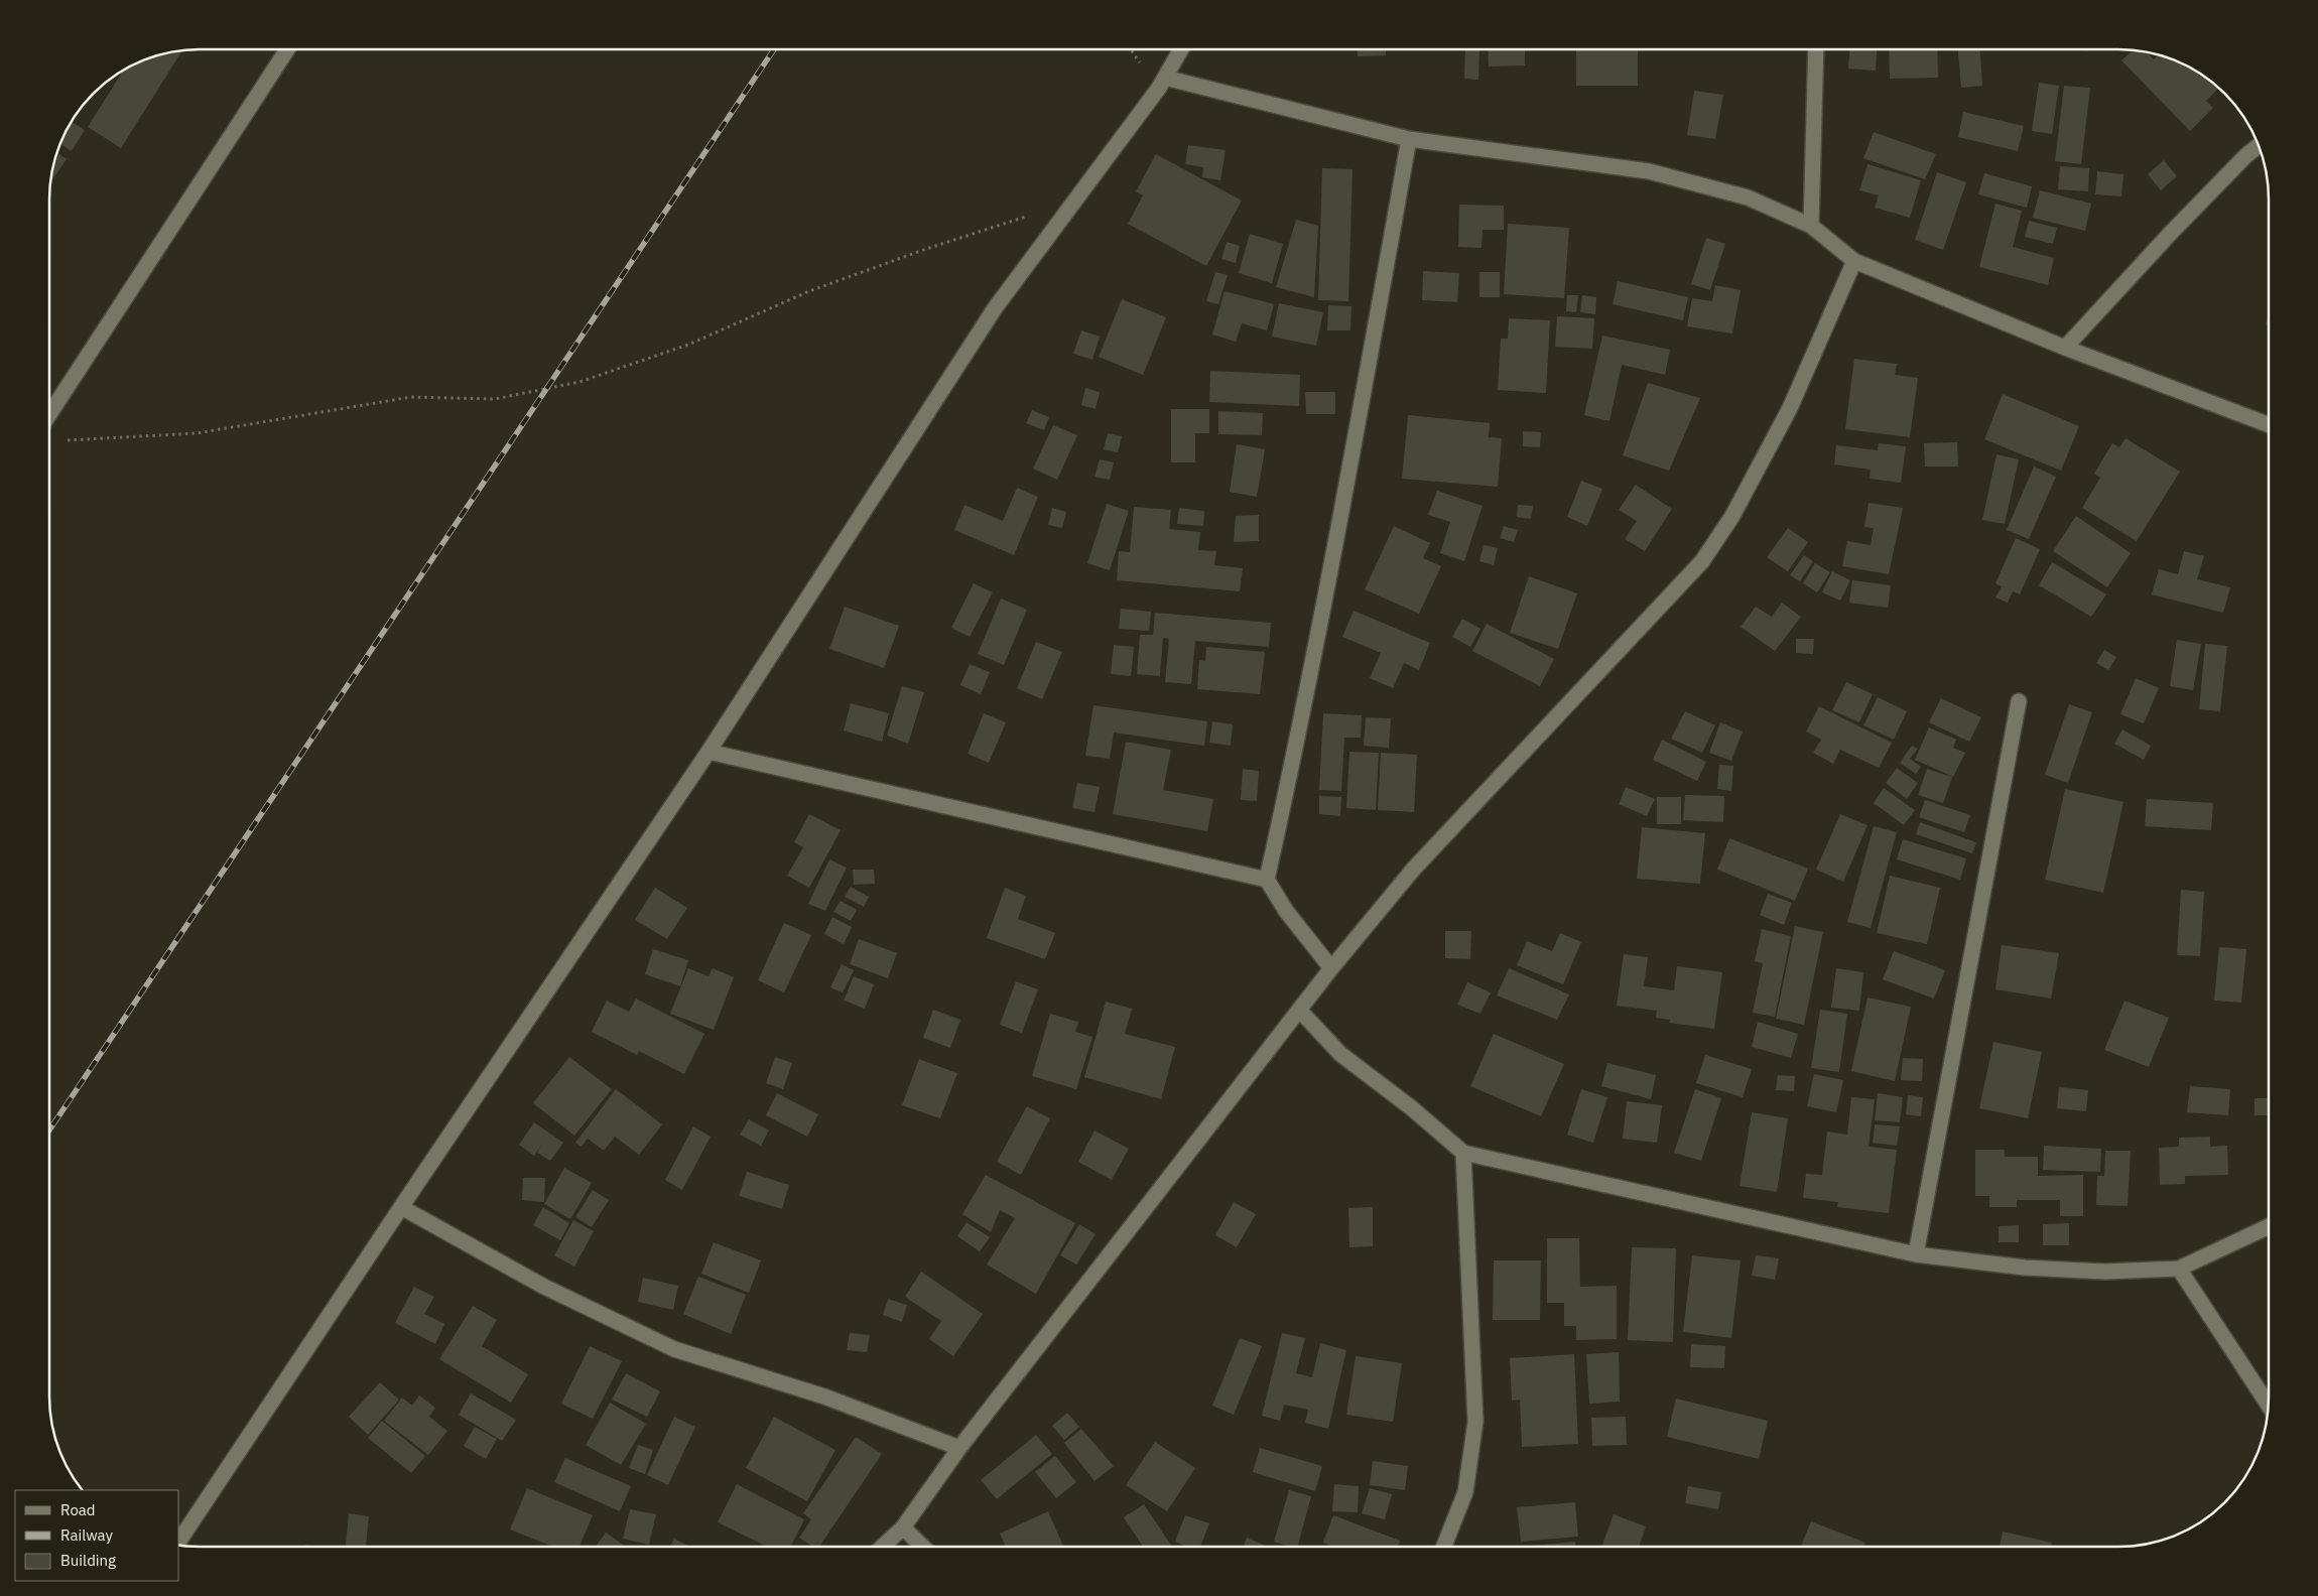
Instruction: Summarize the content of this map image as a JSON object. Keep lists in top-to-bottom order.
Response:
{
  "legend": ["Road", "Railway", "Building"]
}
